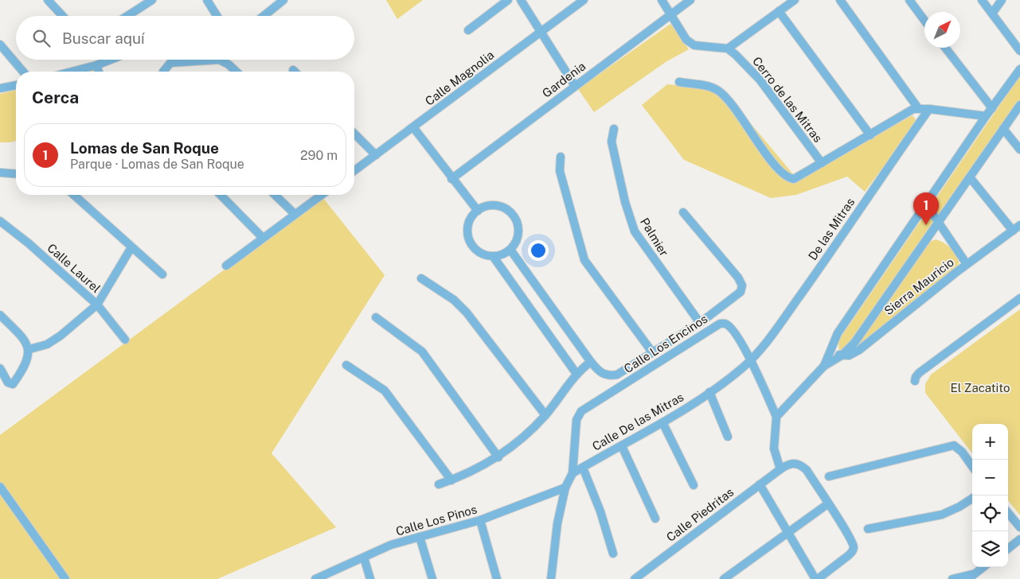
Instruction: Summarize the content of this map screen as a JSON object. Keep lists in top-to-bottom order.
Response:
{
  "streets": {
    "street": [
      "Calle Magnolia",
      "Gardenia",
      "Cerro de las Mitras",
      "De las Mitras",
      "Palmier",
      "Calle Laurel",
      "Sierra Mauricio",
      "Calle Los Encinos",
      "Calle De las Mitras",
      "Calle Piedritas",
      "Calle Los Pinos"
    ]
  },
  "crossings": [
    ["De las Mitras", "Calle Los Encinos"],
    ["De las Mitras", "Calle De las Mitras"],
    ["Calle Los Encinos", "Calle De las Mitras"]
  ],
  "parks": ["El Zacatito"],
  "north": "top right",
  "page": {
    "search": "Buscar aquí",
    "heading": "Cerca",
    "list": [
      {
        "mark": "1",
        "name": "Lomas de San Roque",
        "note": "Parque · Lomas de San Roque",
        "value": "290 m"
      }
    ],
    "pins": "1",
    "map_buttons": ["+", "−"]
  }
}
